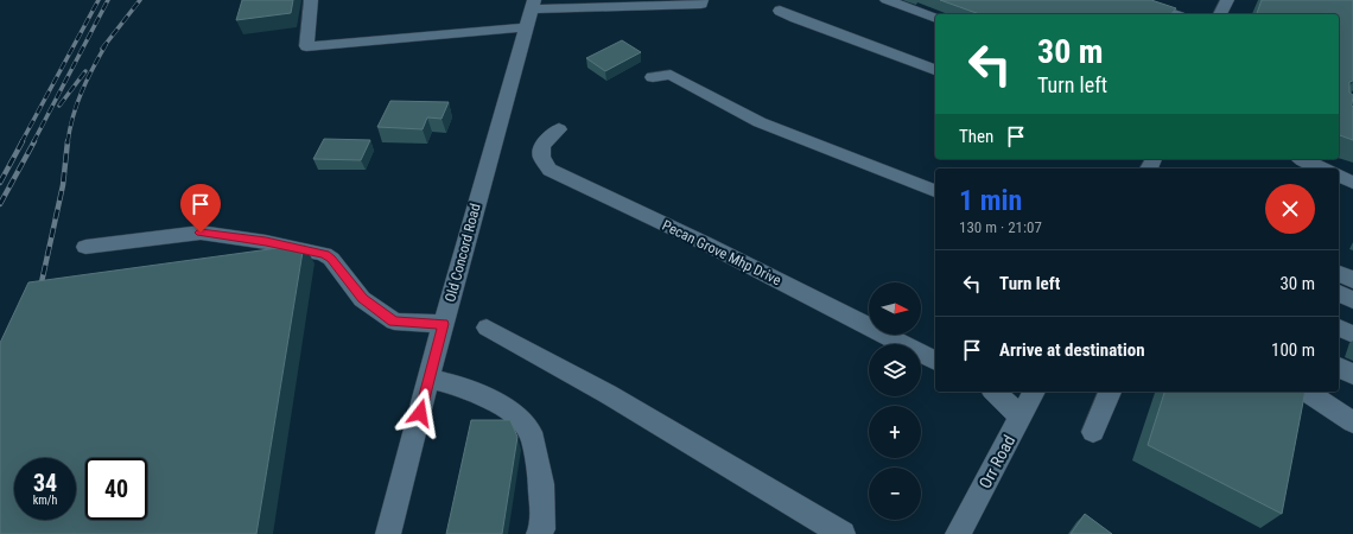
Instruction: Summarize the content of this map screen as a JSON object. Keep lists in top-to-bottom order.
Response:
{
  "streets": {
    "street": ["Old Concord Road", "Pecan Grove Mhp Drive", "Orr Road"]
  },
  "north": "right",
  "page": {
    "turn": ["30 m", "Turn left"],
    "then": "Then",
    "heading": ["1 min", "130 m · 21:07"],
    "list": [
      {
        "name": "Turn left",
        "value": "30 m"
      },
      {
        "name": "Arrive at destination",
        "value": "100 m"
      }
    ],
    "map_buttons": ["+", "−"],
    "speed": "34 km/h",
    "limit": "40"
  }
}
